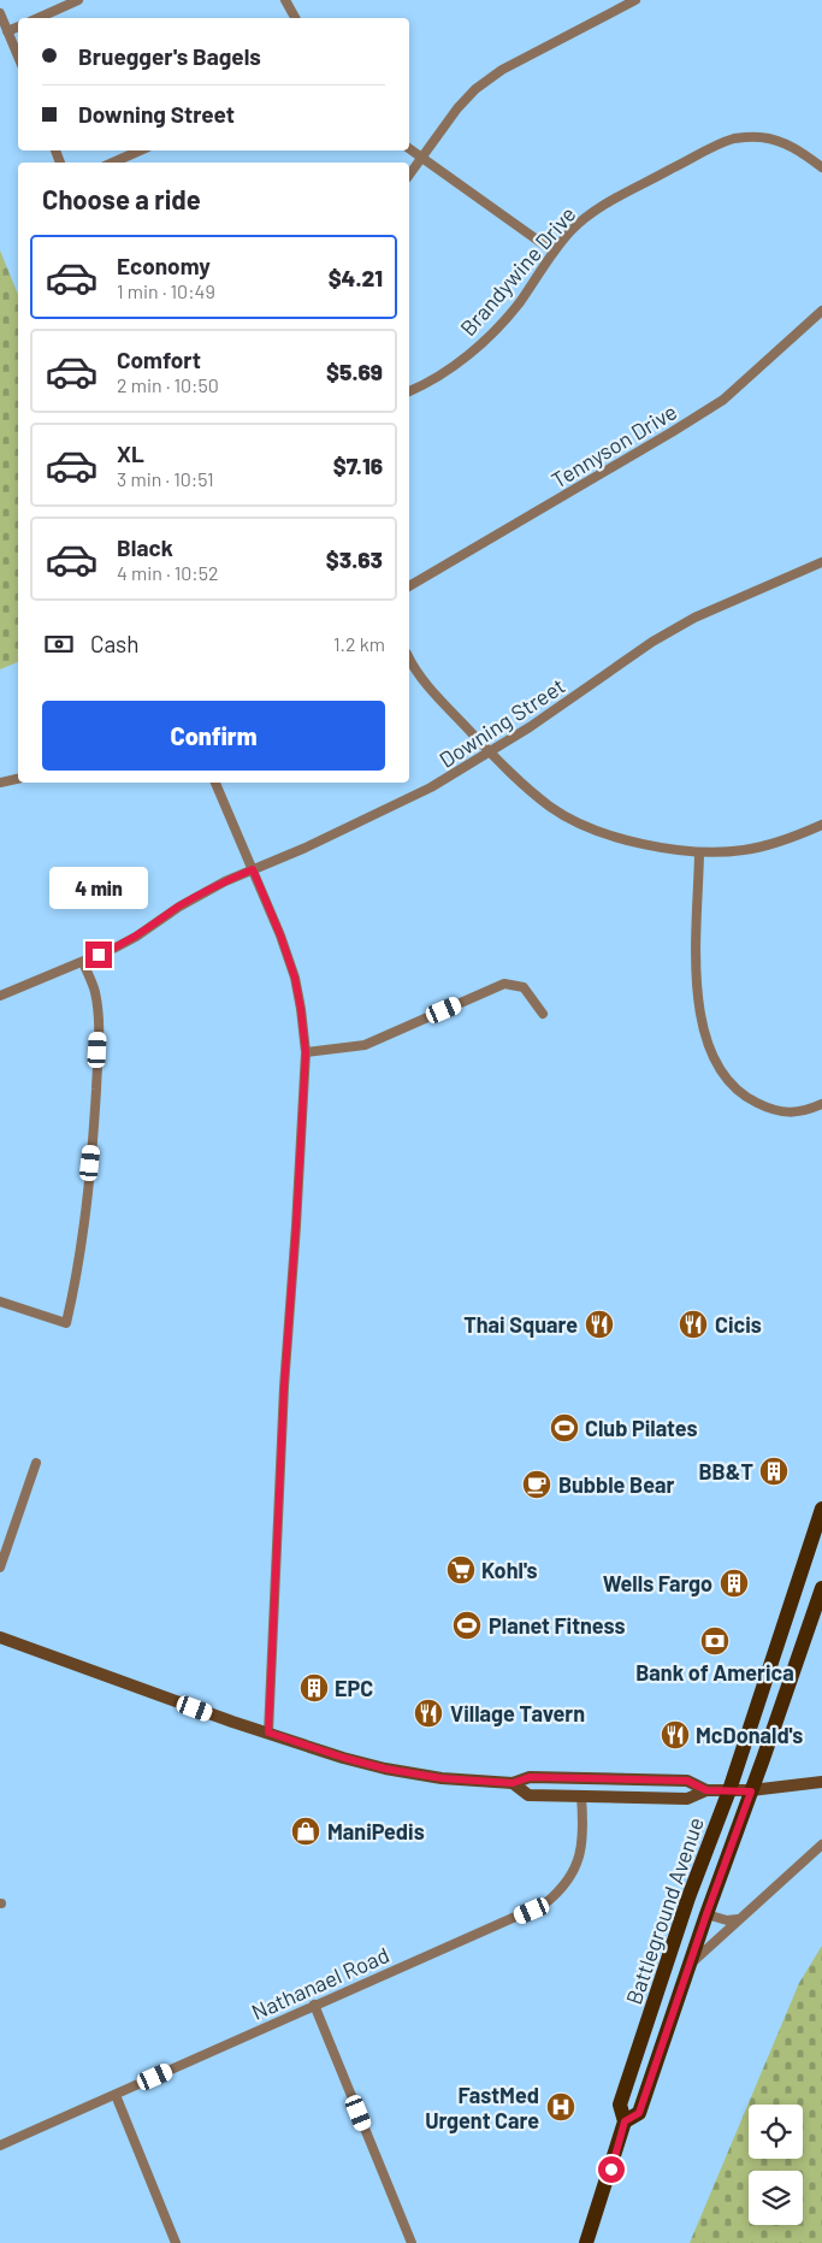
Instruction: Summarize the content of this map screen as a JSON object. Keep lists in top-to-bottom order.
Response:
{
  "streets": {
    "main road": ["Battleground Avenue"],
    "street": [
      "Brandywine Drive",
      "Tennyson Drive",
      "Downing Street",
      "Nathanael Road"
    ]
  },
  "places": {
    "restaurant": [
      "Thai Square",
      "Cicis",
      "Village Tavern",
      "McDonald's"
    ],
    "sports": ["Club Pilates", "Planet Fitness"],
    "building": ["BB&T", "Wells Fargo", "EPC"],
    "cafe": ["Bubble Bear"],
    "supermarket": ["Kohl's"],
    "bank": ["Bank of America"],
    "shop": ["ManiPedis"],
    "hospital": ["FastMed Urgent Care"]
  },
  "page": {
    "banner": ["Bruegger's Bagels", "Downing Street"],
    "heading": "Choose a ride",
    "list": [
      {
        "name": "Economy",
        "note": "1 min · 10:49",
        "value": "$4.21"
      },
      {
        "name": "Comfort",
        "note": "2 min · 10:50",
        "value": "$5.69"
      },
      {
        "name": "XL",
        "note": "3 min · 10:51",
        "value": "$7.16"
      },
      {
        "name": "Black",
        "note": "4 min · 10:52",
        "value": "$3.63"
      }
    ],
    "pay": ["Cash", "1.2 km"],
    "buttons": "Confirm",
    "bubble": "4 min"
  }
}
